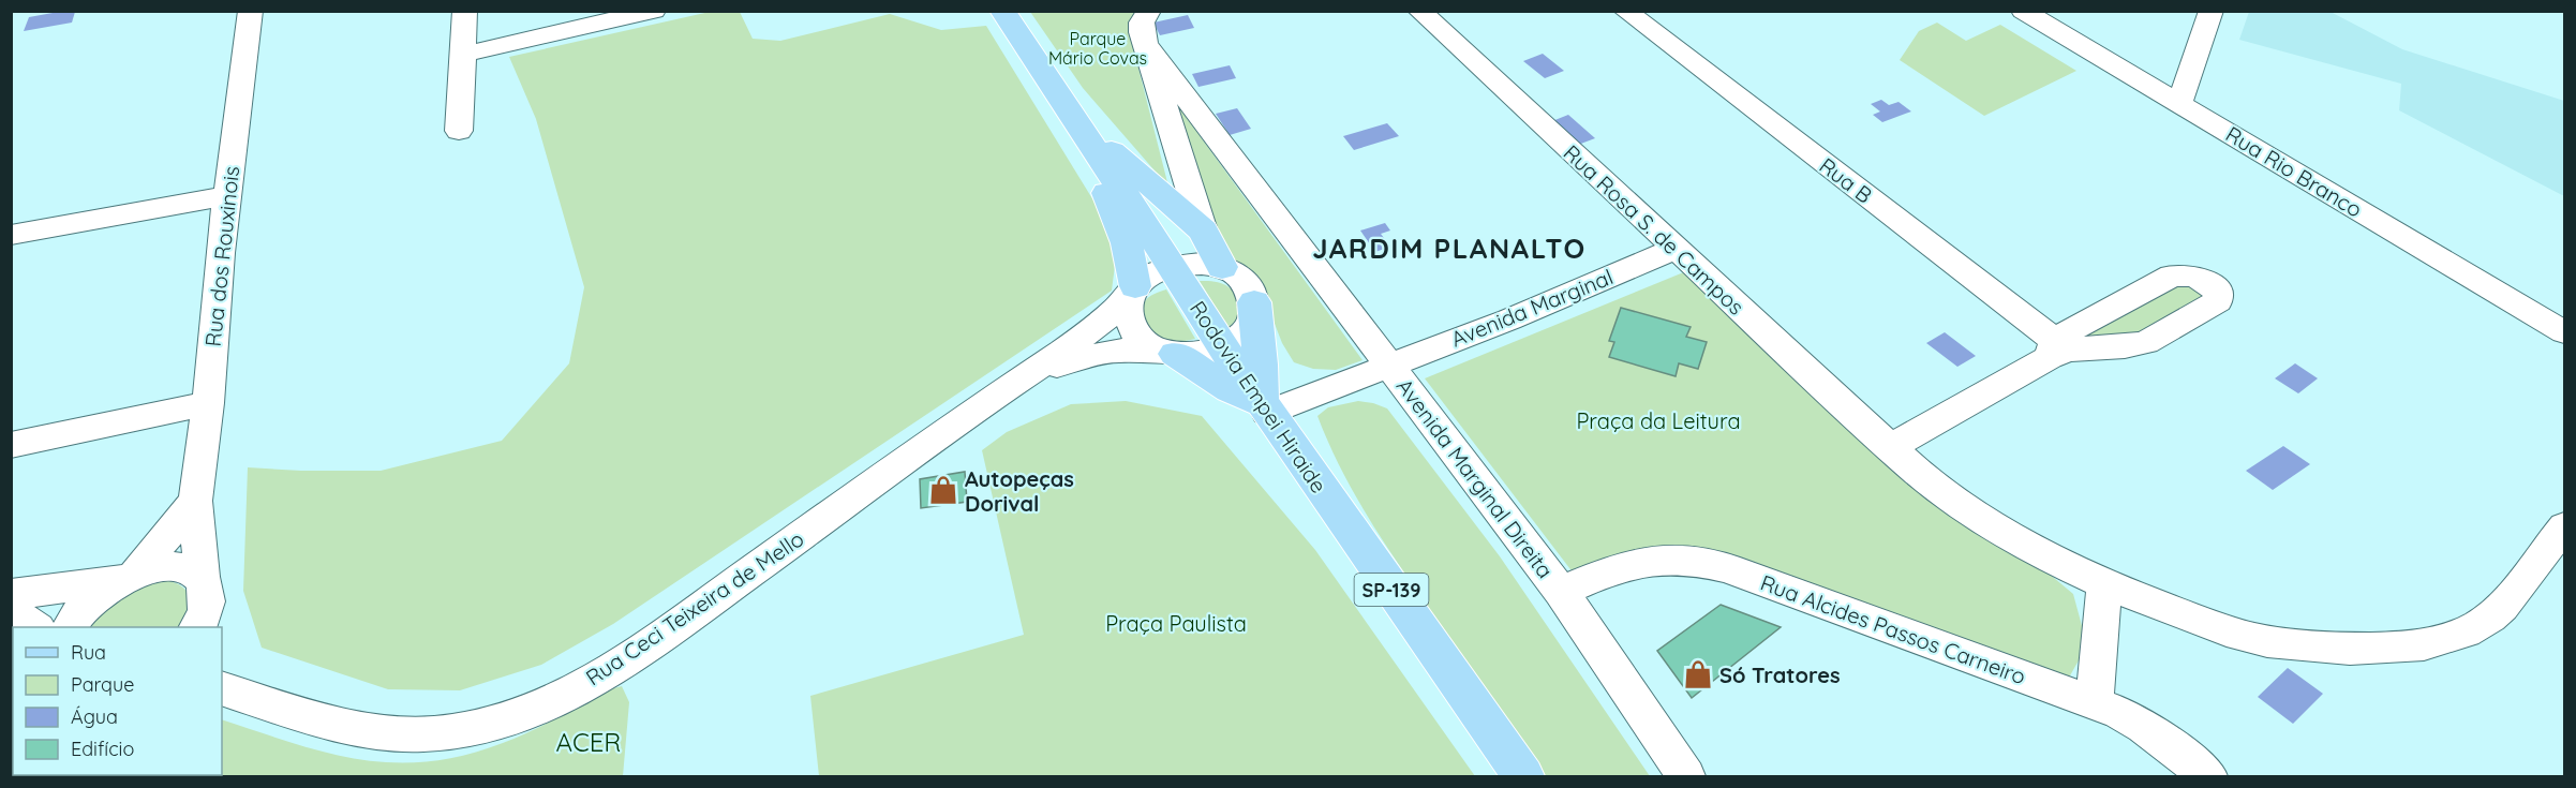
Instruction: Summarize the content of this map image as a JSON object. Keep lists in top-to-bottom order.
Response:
{
  "streets": {
    "main road": ["Rodovia Empei Hiraide", "SP-139"],
    "street": [
      "Rua Rio Branco",
      "Rua B",
      "Rua Rosa S. de Campos",
      "Rua dos Rouxinois",
      "Avenida Marginal",
      "Avenida Marginal Direita",
      "Rua Ceci Teixeira de Mello",
      "Rua Alcides Passos Carneiro"
    ]
  },
  "crossings": [
    ["Rua B", "Rua Rosa S. de Campos"],
    ["Rua Rosa S. de Campos", "Avenida Marginal"],
    ["Avenida Marginal", "Rodovia Empei Hiraide"],
    ["Avenida Marginal", "Avenida Marginal Direita"],
    ["Rodovia Empei Hiraide", "Rua Ceci Teixeira de Mello"],
    ["Avenida Marginal Direita", "Rua Alcides Passos Carneiro"]
  ],
  "districts": ["JARDIM PLANALTO"],
  "parks": [
    "Parque Mário Covas",
    "Praça da Leitura",
    "Praça Paulista",
    "ACER"
  ],
  "places": {
    "shop": ["Autopeças Dorival", "Só Tratores"]
  },
  "legend": [
    "Rua",
    "Parque",
    "Água",
    "Edifício"
  ]
}
